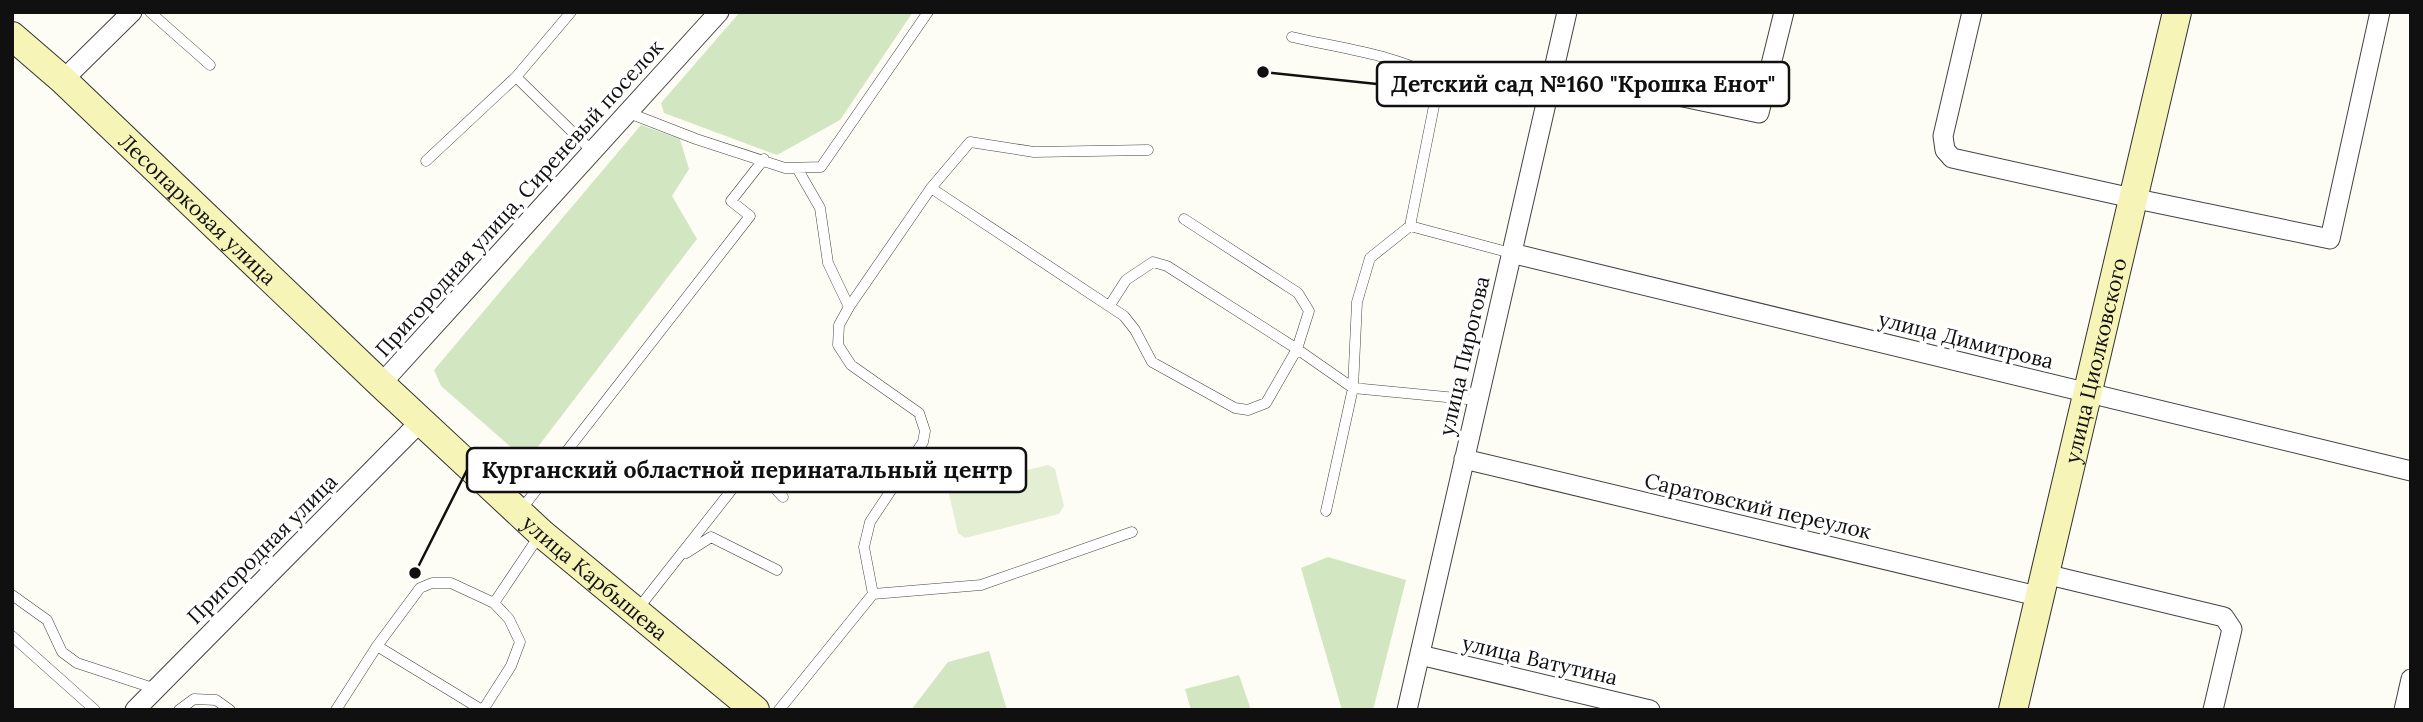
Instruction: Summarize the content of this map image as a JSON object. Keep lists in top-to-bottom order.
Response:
{
  "streets": {
    "main road": ["Лесопарковая улица", "улица Циолковского", "улица Карбышева"],
    "street": [
      "Пригородная улица, Сиреневый поселок",
      "улица Димитрова",
      "улица Пирогова",
      "Саратовский переулок",
      "Пригородная улица",
      "улица Ватутина"
    ]
  },
  "crossings": [
    ["Пригородная улица, Сиреневый поселок", "Лесопарковая улица"],
    ["Пригородная улица, Сиреневый поселок", "улица Карбышева"],
    ["Лесопарковая улица", "улица Карбышева"],
    ["улица Димитрова", "улица Пирогова"],
    ["улица Димитрова", "улица Циолковского"],
    ["улица Пирогова", "Саратовский переулок"],
    ["улица Пирогова", "улица Ватутина"],
    ["улица Циолковского", "Саратовский переулок"],
    ["Пригородная улица", "улица Карбышева"]
  ],
  "places": ["Детский сад №160 \"Крошка Енот\"", "Курганский областной перинатальный центр"]
}
